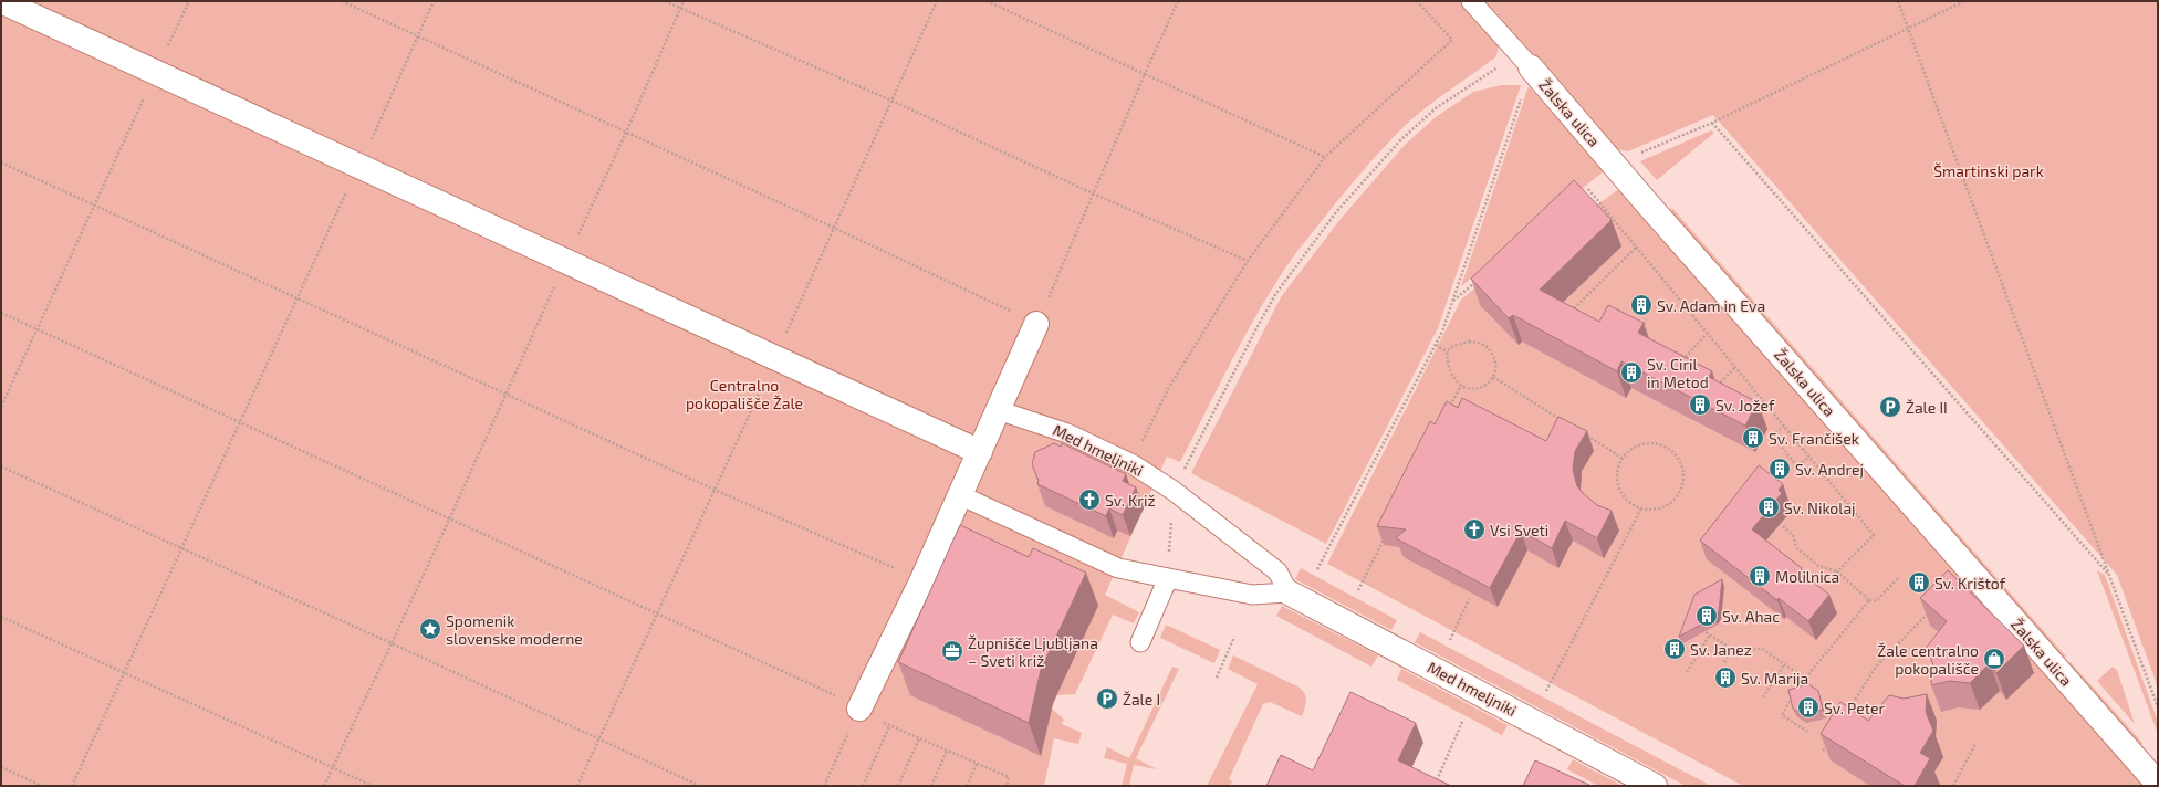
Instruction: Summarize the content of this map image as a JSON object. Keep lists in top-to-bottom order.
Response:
{
  "streets": {
    "street": ["Žalska ulica", "Med hmeljniki"]
  },
  "parks": ["Šmartinski park", "Centralno pokopališče Žale"],
  "places": {
    "building": [
      "Sv. Adam in Eva",
      "Sv. Ciril in Metod",
      "Sv. Jožef",
      "Sv. Frančišek",
      "Sv. Andrej",
      "Sv. Nikolaj",
      "Molilnica",
      "Sv. Krištof",
      "Sv. Ahac",
      "Sv. Janez",
      "Sv. Marija",
      "Sv. Peter"
    ],
    "parking": ["Žale II", "Žale I"],
    "church": ["Sv. Križ", "Vsi Sveti"],
    "place": ["Spomenik slovenske moderne"],
    "office": ["Župnišče Ljubljana – Sveti križ"],
    "shop": ["Žale centralno pokopališče"]
  }
}
